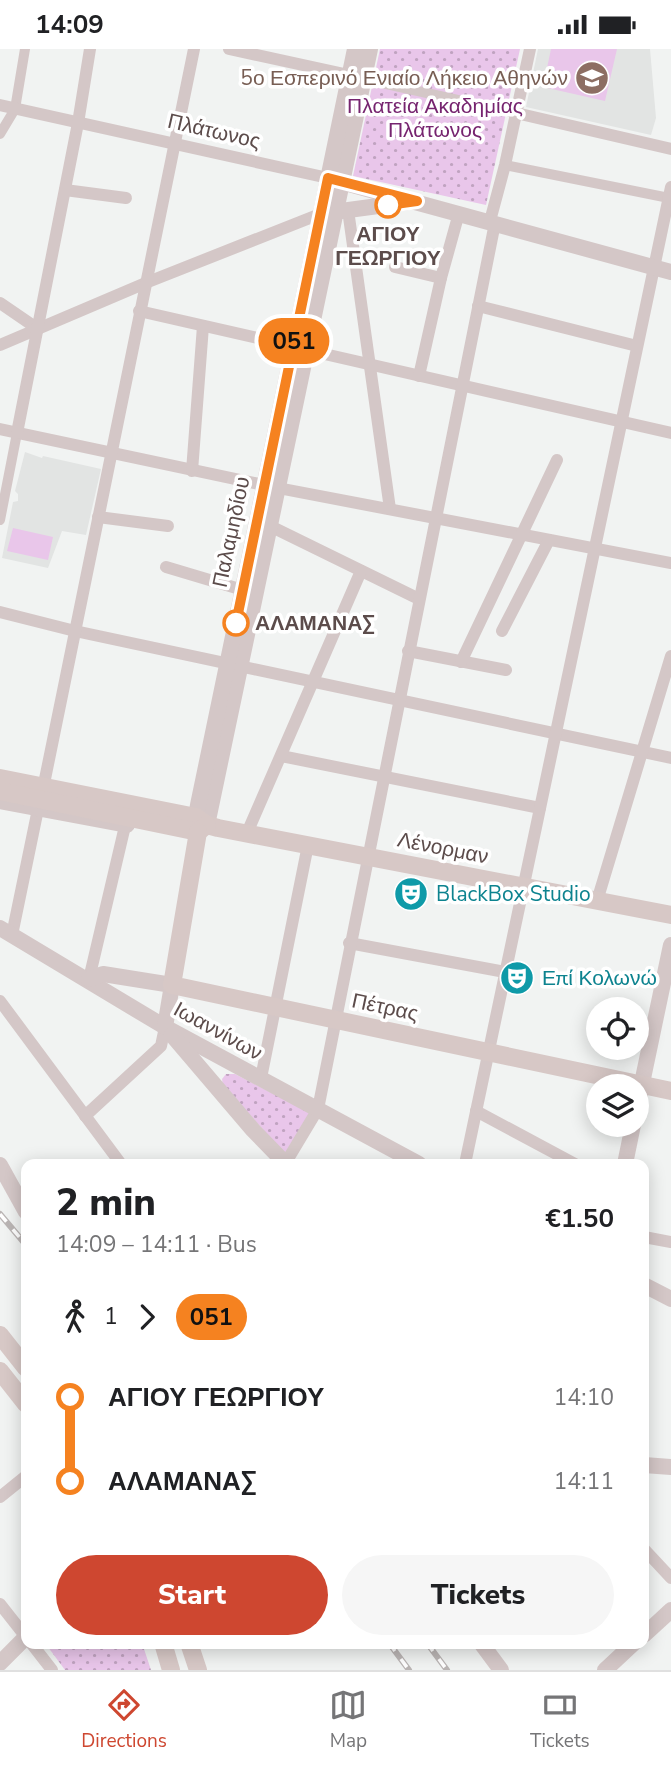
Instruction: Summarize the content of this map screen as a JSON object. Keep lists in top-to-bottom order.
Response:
{
  "streets": {
    "main road": ["Παλαμηδίου", "Λένορμαν", "Πέτρας"],
    "street": ["Πλάτωνος", "Ιωαννίνων"]
  },
  "crossings": [
    ["Πλάτωνος", "Παλαμηδίου"],
    ["Παλαμηδίου", "Λένορμαν"],
    ["Παλαμηδίου", "Πέτρας"],
    ["Παλαμηδίου", "Ιωαννίνων"],
    ["Πέτρας", "Ιωαννίνων"]
  ],
  "parks": ["Πλατεία Ακαδημίας Πλάτωνος"],
  "places": {
    "school or university": ["5ο Εσπερινό Ενιαίο Λήκειο Αθηνών"],
    "other": ["ΑΓΙΟΥ ΓΕΩΡΓΙΟΥ", "ΑΛΑΜΑΝΑΣ"],
    "theatre": ["BlackBox Studio", "Επί Κολωνώ"]
  },
  "lines": ["bus line 051"],
  "page": {
    "status": "14:09",
    "on_map": "051",
    "heading": ["2 min", "14:09 – 14:11 · Bus", "€1.50"],
    "legs": ["1", "051"],
    "list": [
      {
        "name": "ΑΓΙΟΥ ΓΕΩΡΓΙΟΥ",
        "value": "14:10"
      },
      {
        "name": "ΑΛΑΜΑΝΑΣ",
        "value": "14:11"
      }
    ],
    "buttons": ["Start", "Tickets"],
    "tabs": ["Directions", "Map", "Tickets"]
  }
}
